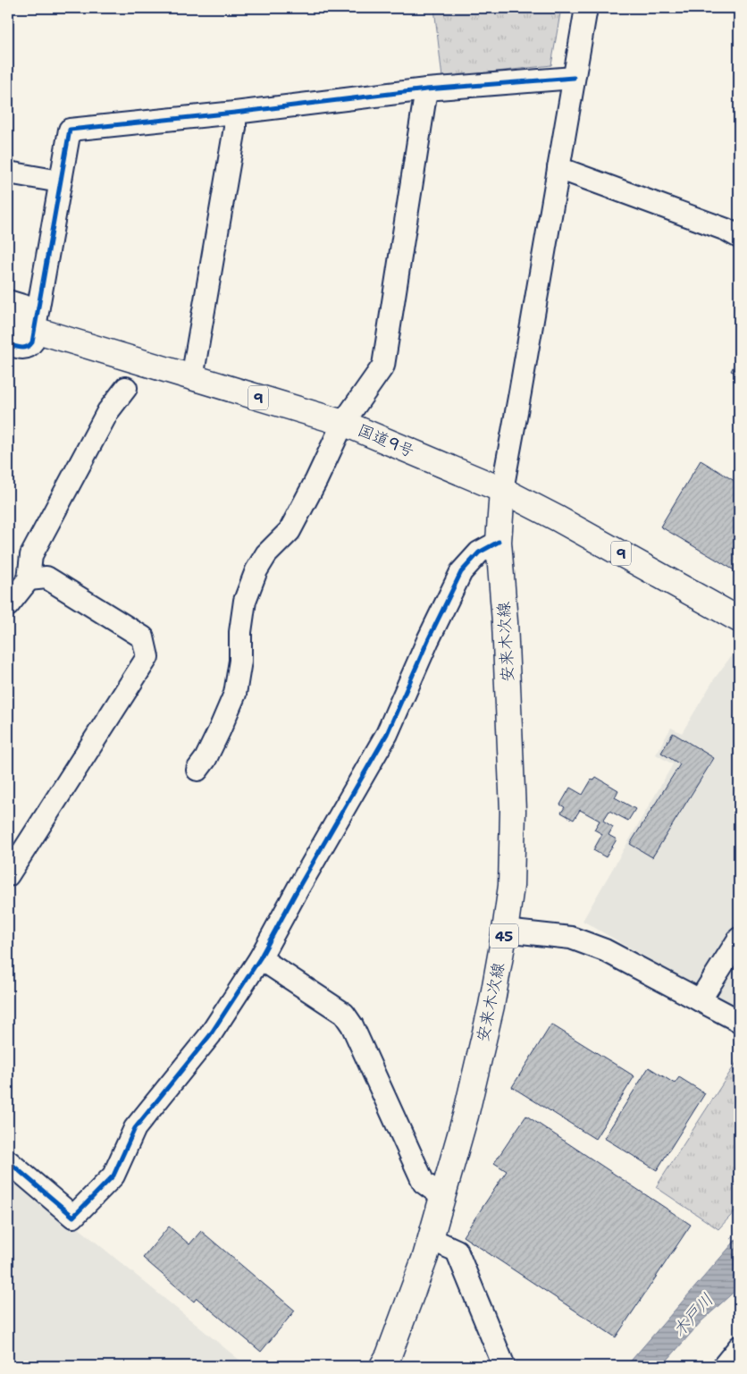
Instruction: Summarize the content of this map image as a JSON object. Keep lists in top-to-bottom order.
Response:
{
  "streets": {
    "main road": [
      "9",
      "国道9号",
      "安来木次線",
      "45"
    ]
  },
  "crossings": [
    ["国道9号", "安来木次線"]
  ],
  "water": ["木戸川"]
}
